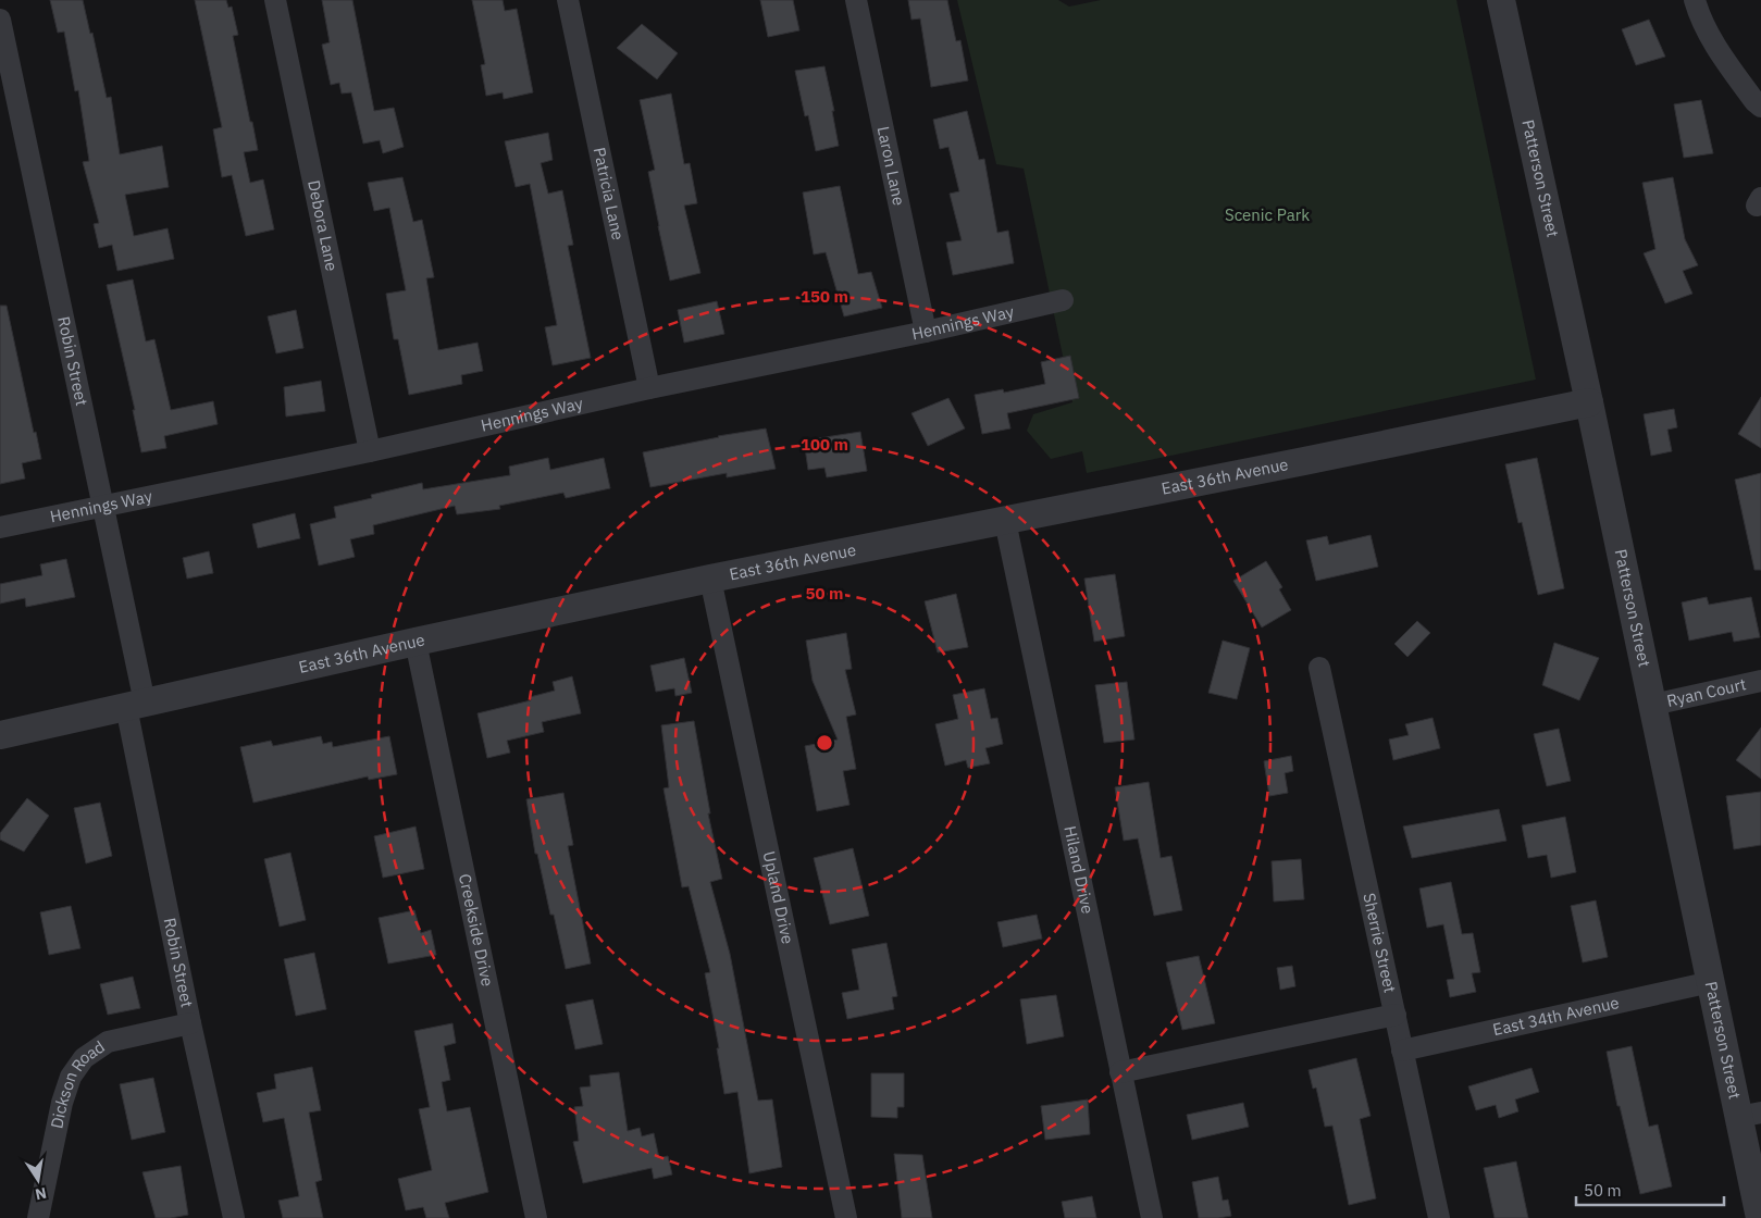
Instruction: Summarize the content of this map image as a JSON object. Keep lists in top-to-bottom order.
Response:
{
  "streets": {
    "street": [
      "Laron Lane",
      "Patterson Street",
      "Patricia Lane",
      "Debora Lane",
      "Hennings Way",
      "Robin Street",
      "East 36th Avenue",
      "Ryan Court",
      "Hiland Drive",
      "Upland Drive",
      "Creekside Drive",
      "Sherrie Street",
      "East 34th Avenue",
      "Dickson Road"
    ]
  },
  "crossings": [
    ["Laron Lane", "Hennings Way"],
    ["Patterson Street", "East 36th Avenue"],
    ["Patterson Street", "Ryan Court"],
    ["Patterson Street", "East 34th Avenue"],
    ["Patricia Lane", "Hennings Way"],
    ["Debora Lane", "Hennings Way"],
    ["Hennings Way", "Robin Street"],
    ["Robin Street", "East 36th Avenue"],
    ["Robin Street", "Dickson Road"],
    ["East 36th Avenue", "Hiland Drive"],
    ["East 36th Avenue", "Upland Drive"],
    ["East 36th Avenue", "Creekside Drive"],
    ["Sherrie Street", "East 34th Avenue"]
  ],
  "parks": ["Scenic Park"],
  "scale_bar": "50 m",
  "north": "bottom",
  "rings": ["150 m", "100 m", "50 m"]
}
